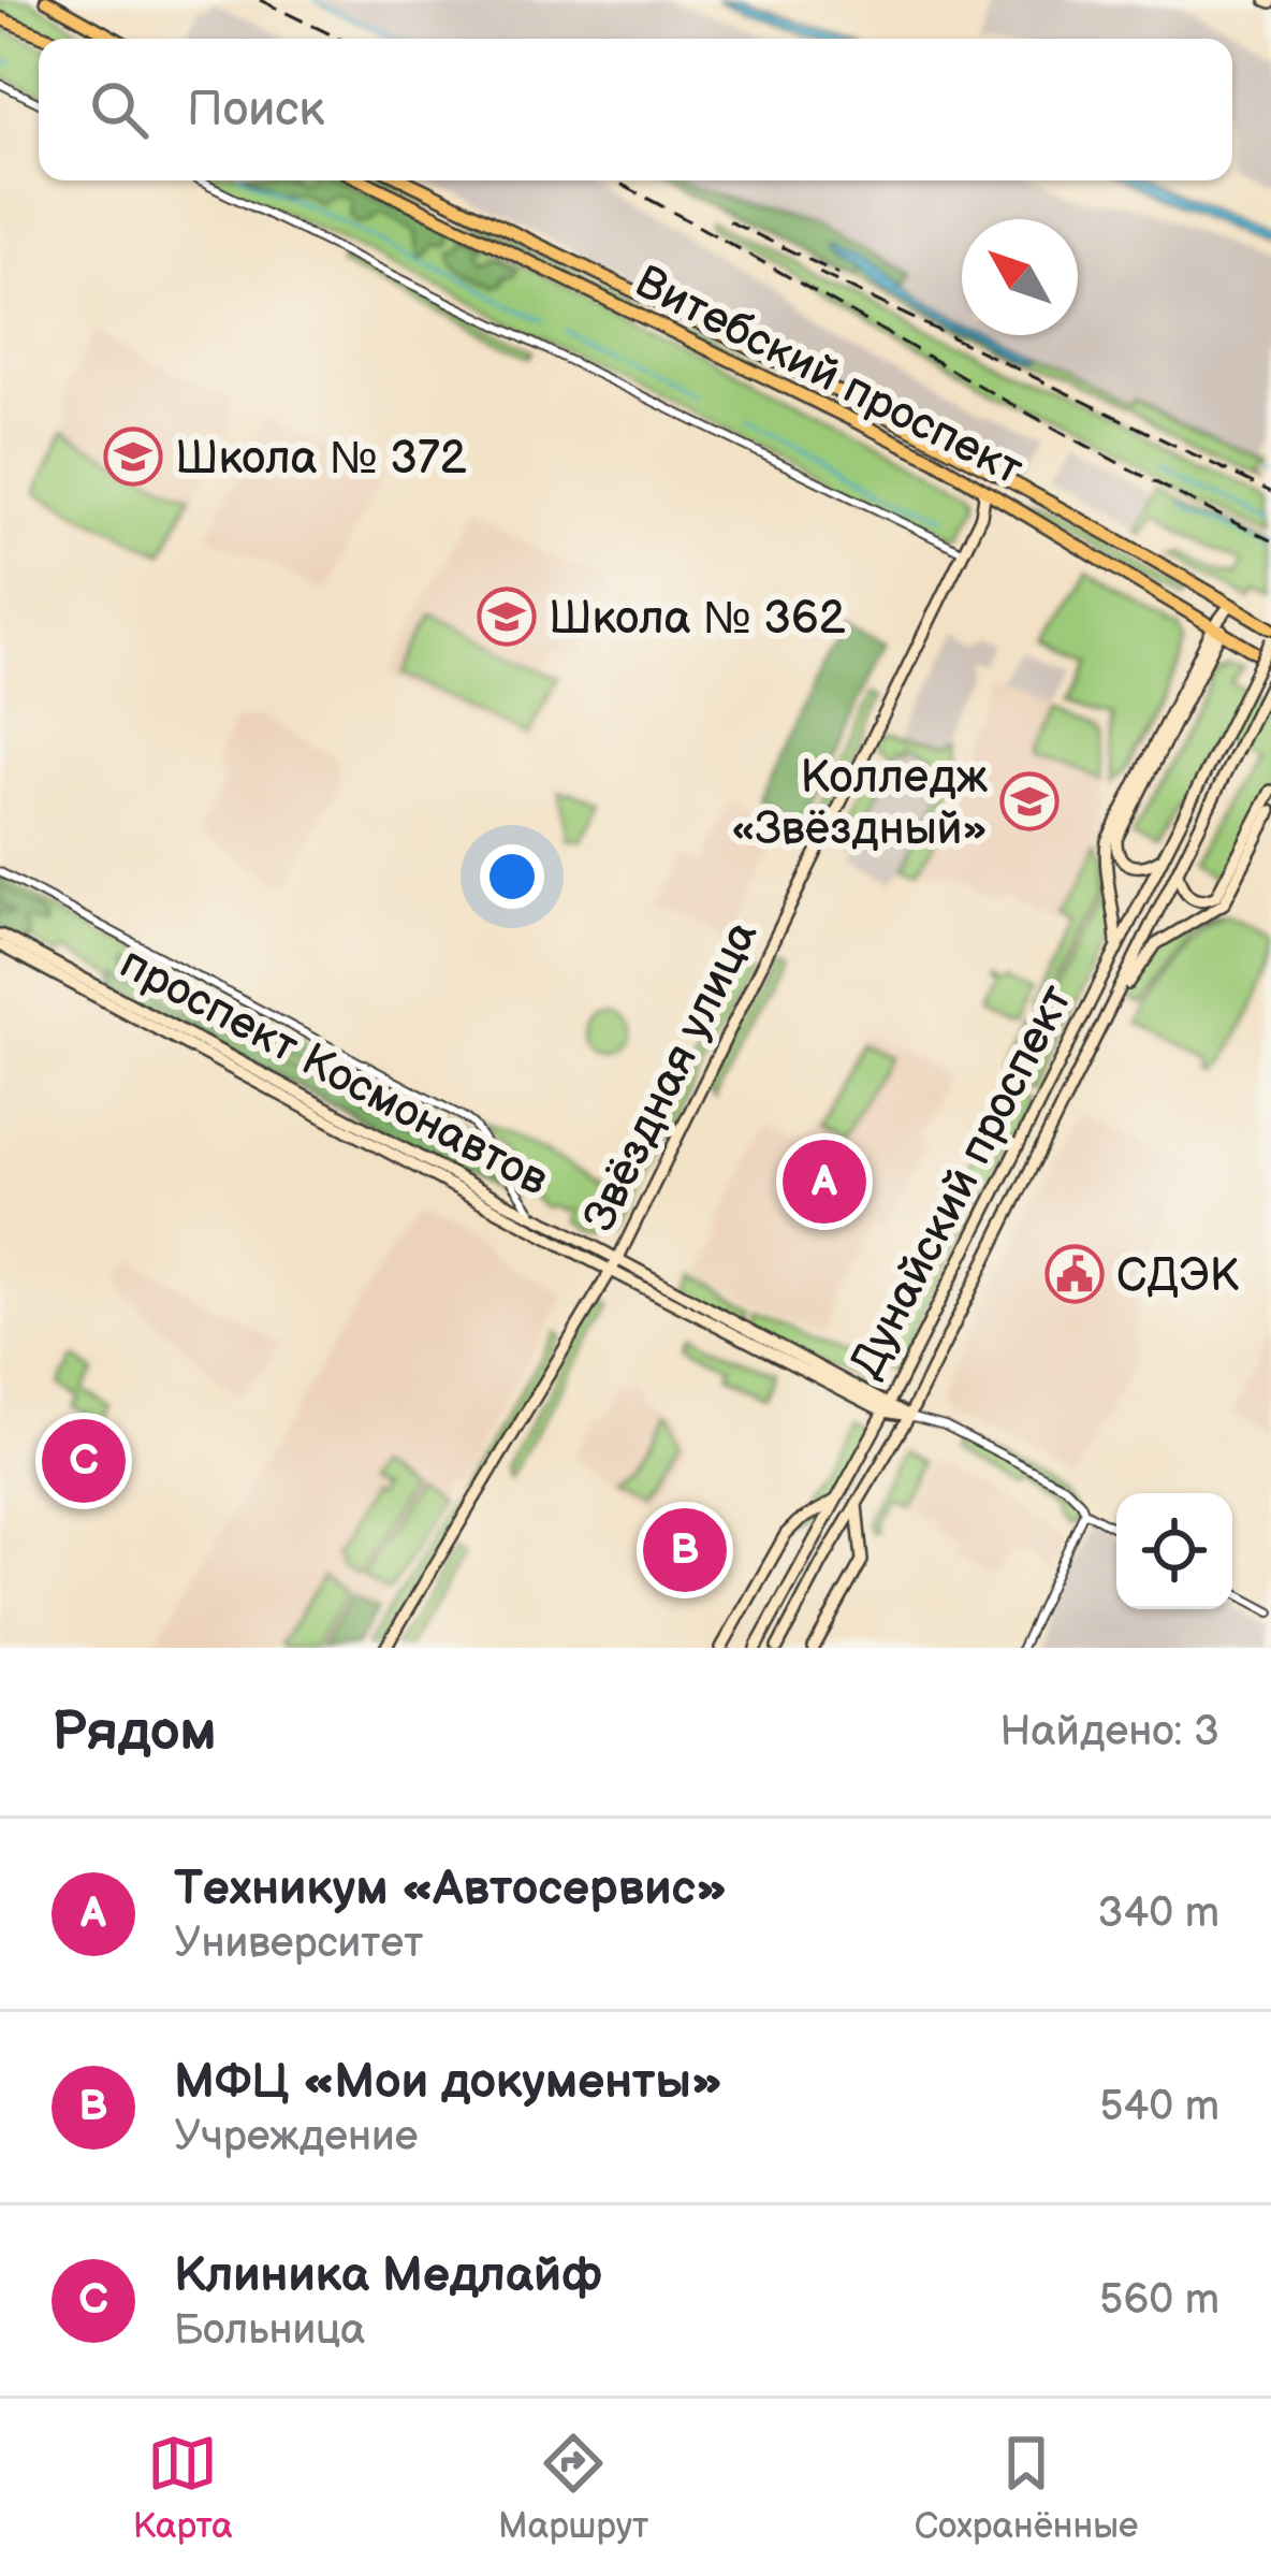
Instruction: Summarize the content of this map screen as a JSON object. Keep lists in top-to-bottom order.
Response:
{
  "streets": {
    "main road": [
      "Витебский проспект",
      "проспект Космонавтов",
      "Звёздная улица",
      "Дунайский проспект"
    ]
  },
  "crossings": [
    ["проспект Космонавтов", "Звёздная улица"],
    ["проспект Космонавтов", "Дунайский проспект"]
  ],
  "places": {
    "school or university": ["Школа № 372", "Школа № 362", "Колледж «Звёздный»"],
    "public building": ["СДЭК"]
  },
  "north": "top left",
  "page": {
    "search": "Поиск",
    "pins": ["A", "C", "B"],
    "heading": ["Рядом", "Найдено: 3"],
    "list": [
      {
        "mark": "A",
        "name": "Техникум «Автосервис»",
        "note": "Университет",
        "value": "340 m"
      },
      {
        "mark": "B",
        "name": "МФЦ «Мои документы»",
        "note": "Учреждение",
        "value": "540 m"
      },
      {
        "mark": "C",
        "name": "Клиника Медлайф",
        "note": "Больница",
        "value": "560 m"
      }
    ],
    "nav": ["Карта", "Маршрут", "Сохранённые"]
  }
}
